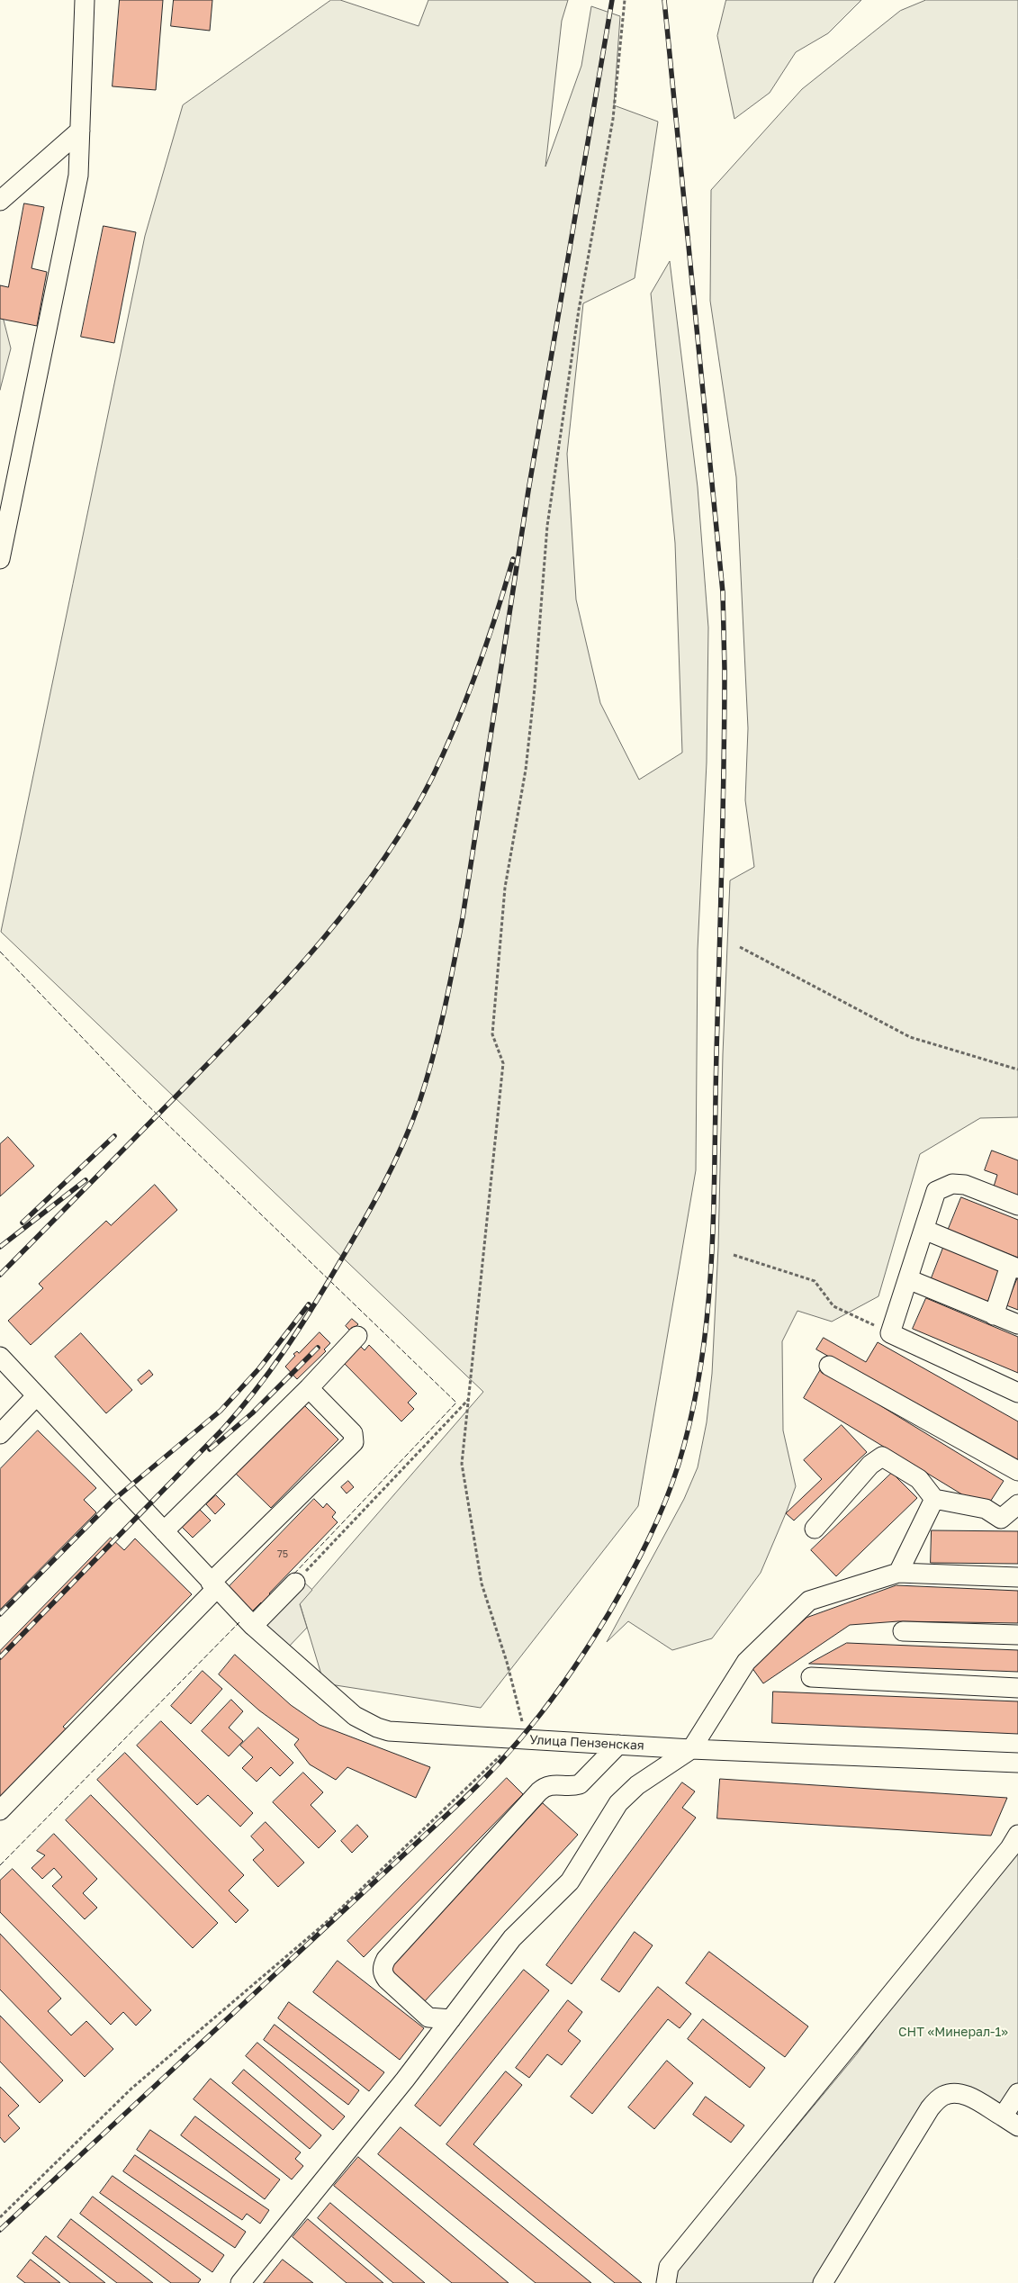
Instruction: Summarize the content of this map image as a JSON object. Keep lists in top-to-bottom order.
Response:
{
  "streets": {
    "street": ["Улица Пензенская"]
  },
  "parks": ["СНТ «Минерал-1»"],
  "house_numbers": ["75"]
}
